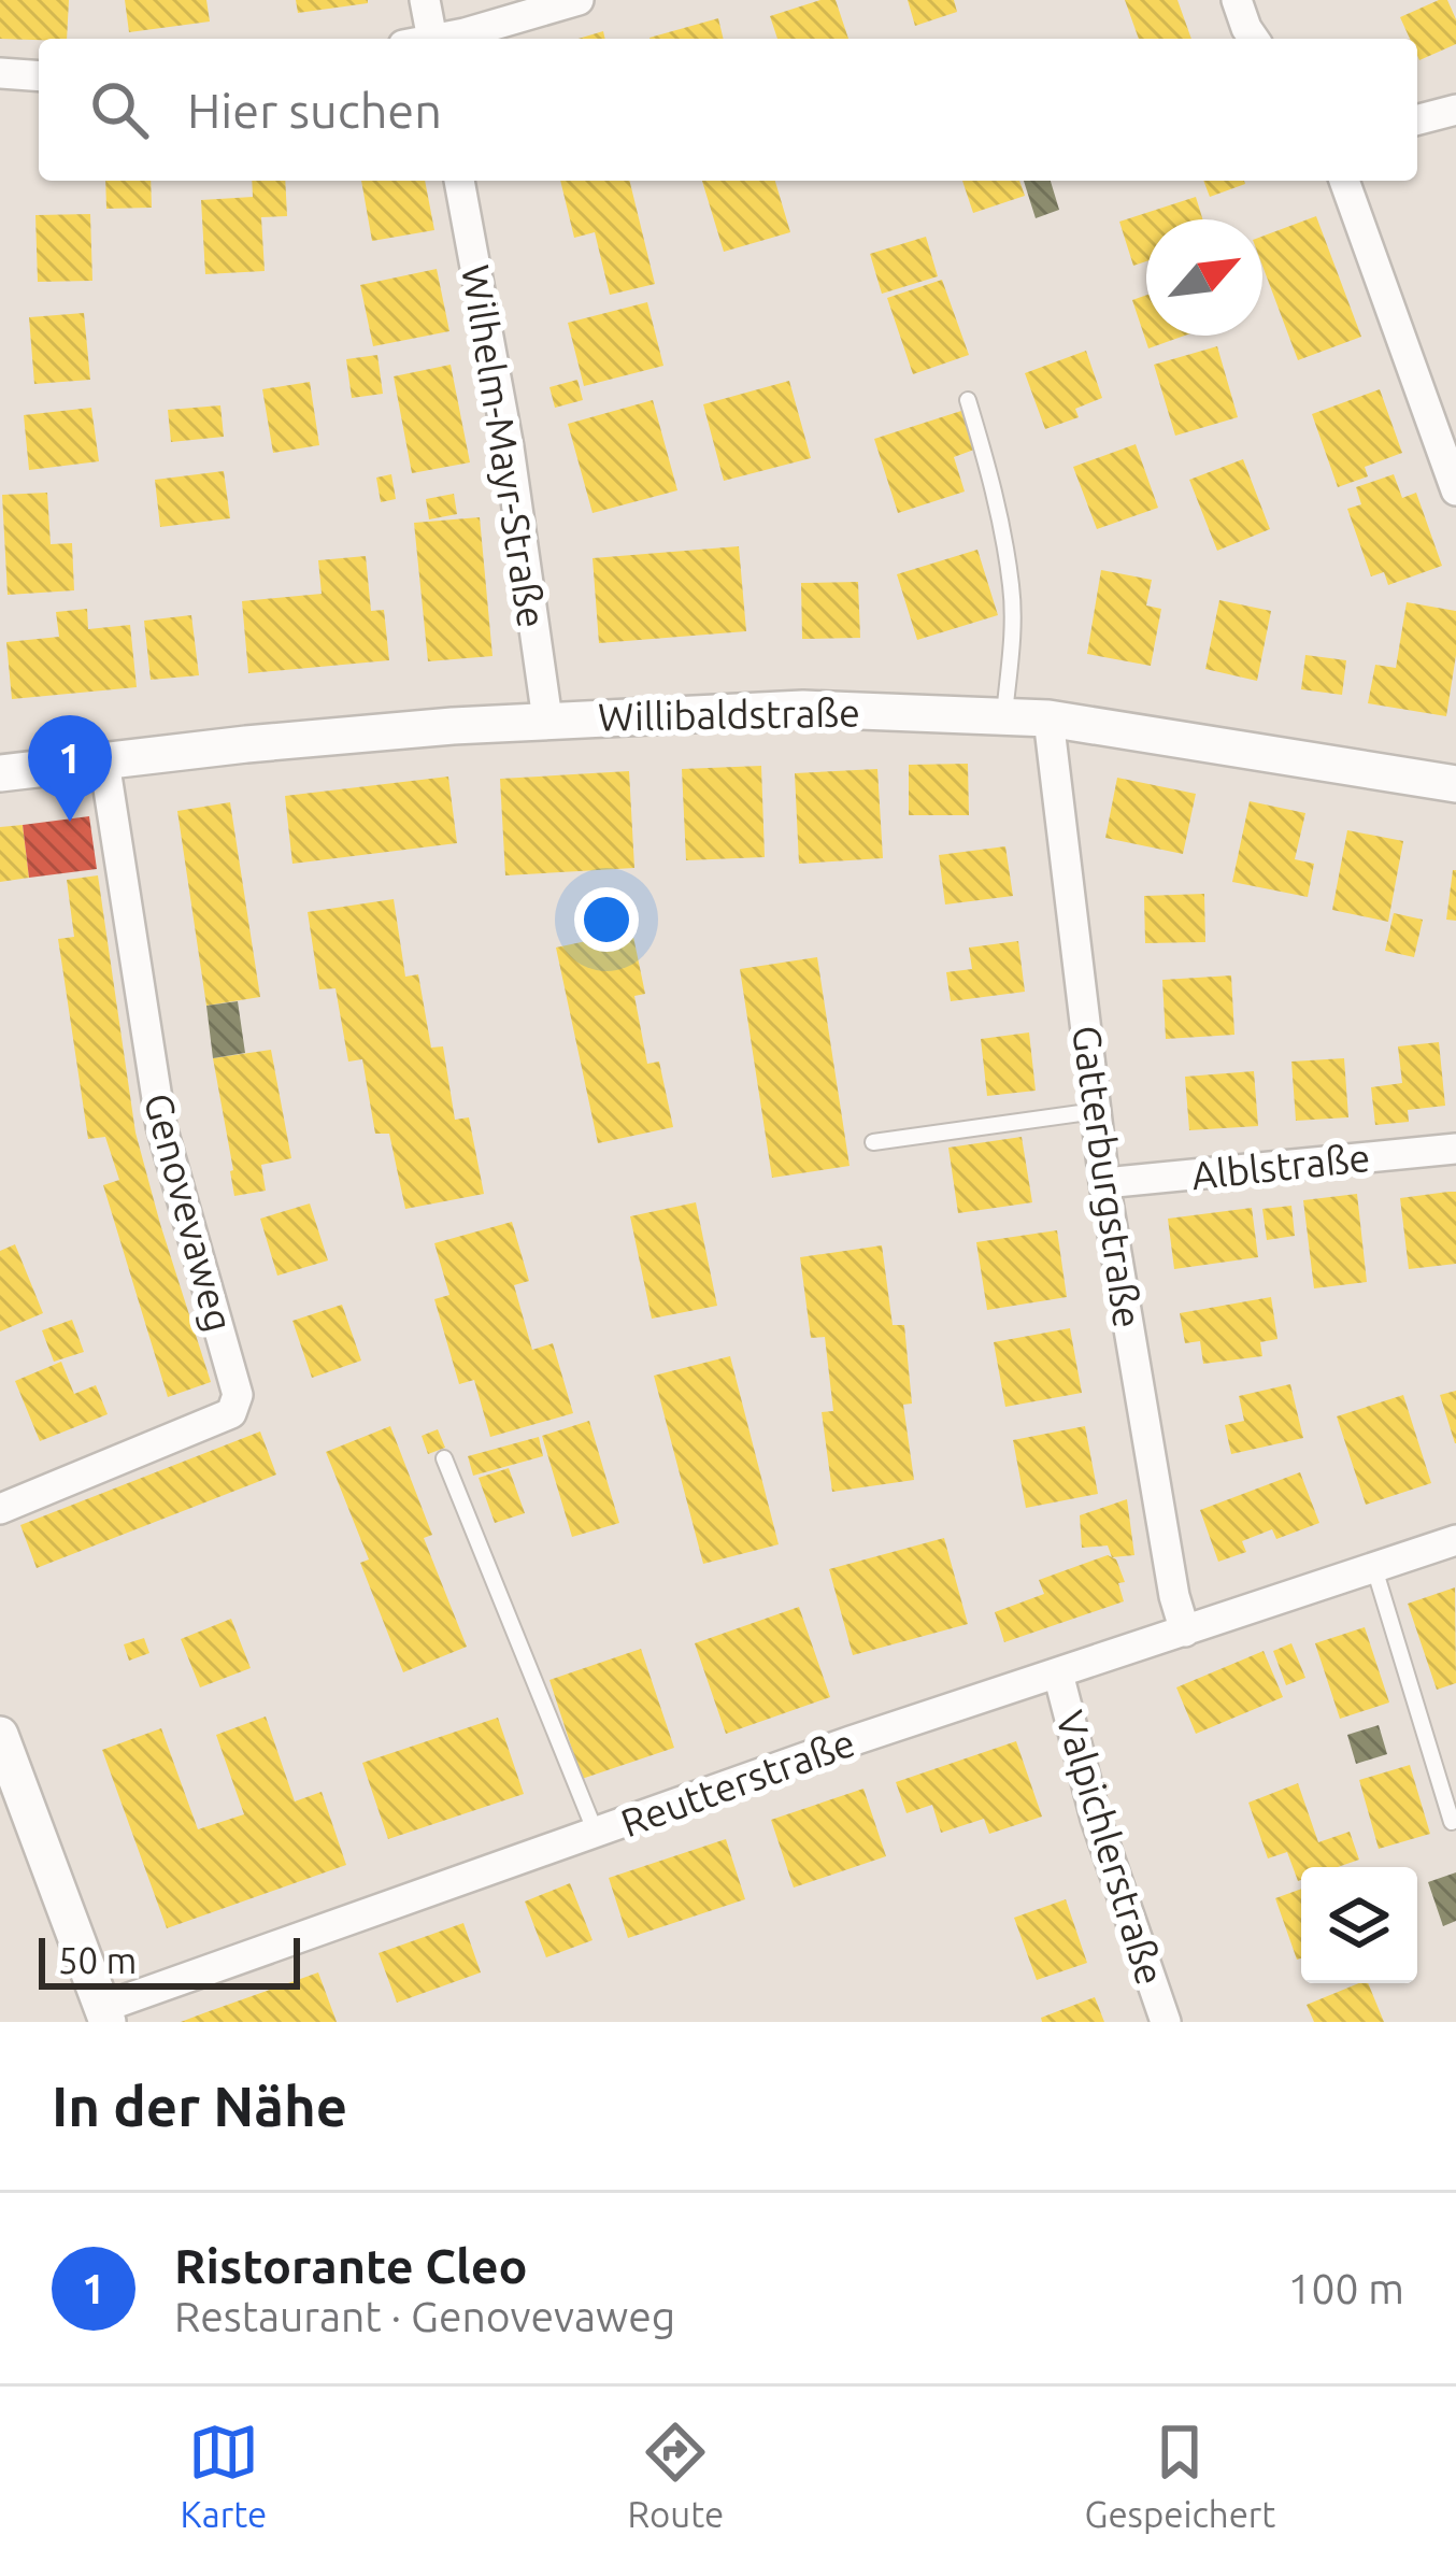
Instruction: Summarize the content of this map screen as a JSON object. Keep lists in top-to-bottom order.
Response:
{
  "streets": {
    "street": [
      "Wilhelm-Mayr-Straße",
      "Willibaldstraße",
      "Alblstraße",
      "Gatterburgstraße",
      "Genovevaweg",
      "Reutterstraße",
      "Valpichlerstraße"
    ]
  },
  "crossings": [
    ["Wilhelm-Mayr-Straße", "Willibaldstraße"],
    ["Willibaldstraße", "Gatterburgstraße"],
    ["Willibaldstraße", "Genovevaweg"],
    ["Alblstraße", "Gatterburgstraße"],
    ["Gatterburgstraße", "Reutterstraße"],
    ["Reutterstraße", "Valpichlerstraße"]
  ],
  "scale_bar": "50 m",
  "north": "top right",
  "page": {
    "search": "Hier suchen",
    "pins": "1",
    "scale": "50 m",
    "heading": "In der Nähe",
    "list": [
      {
        "mark": "1",
        "name": "Ristorante Cleo",
        "note": "Restaurant · Genovevaweg",
        "value": "100 m"
      }
    ],
    "nav": ["Karte", "Route", "Gespeichert"]
  }
}
